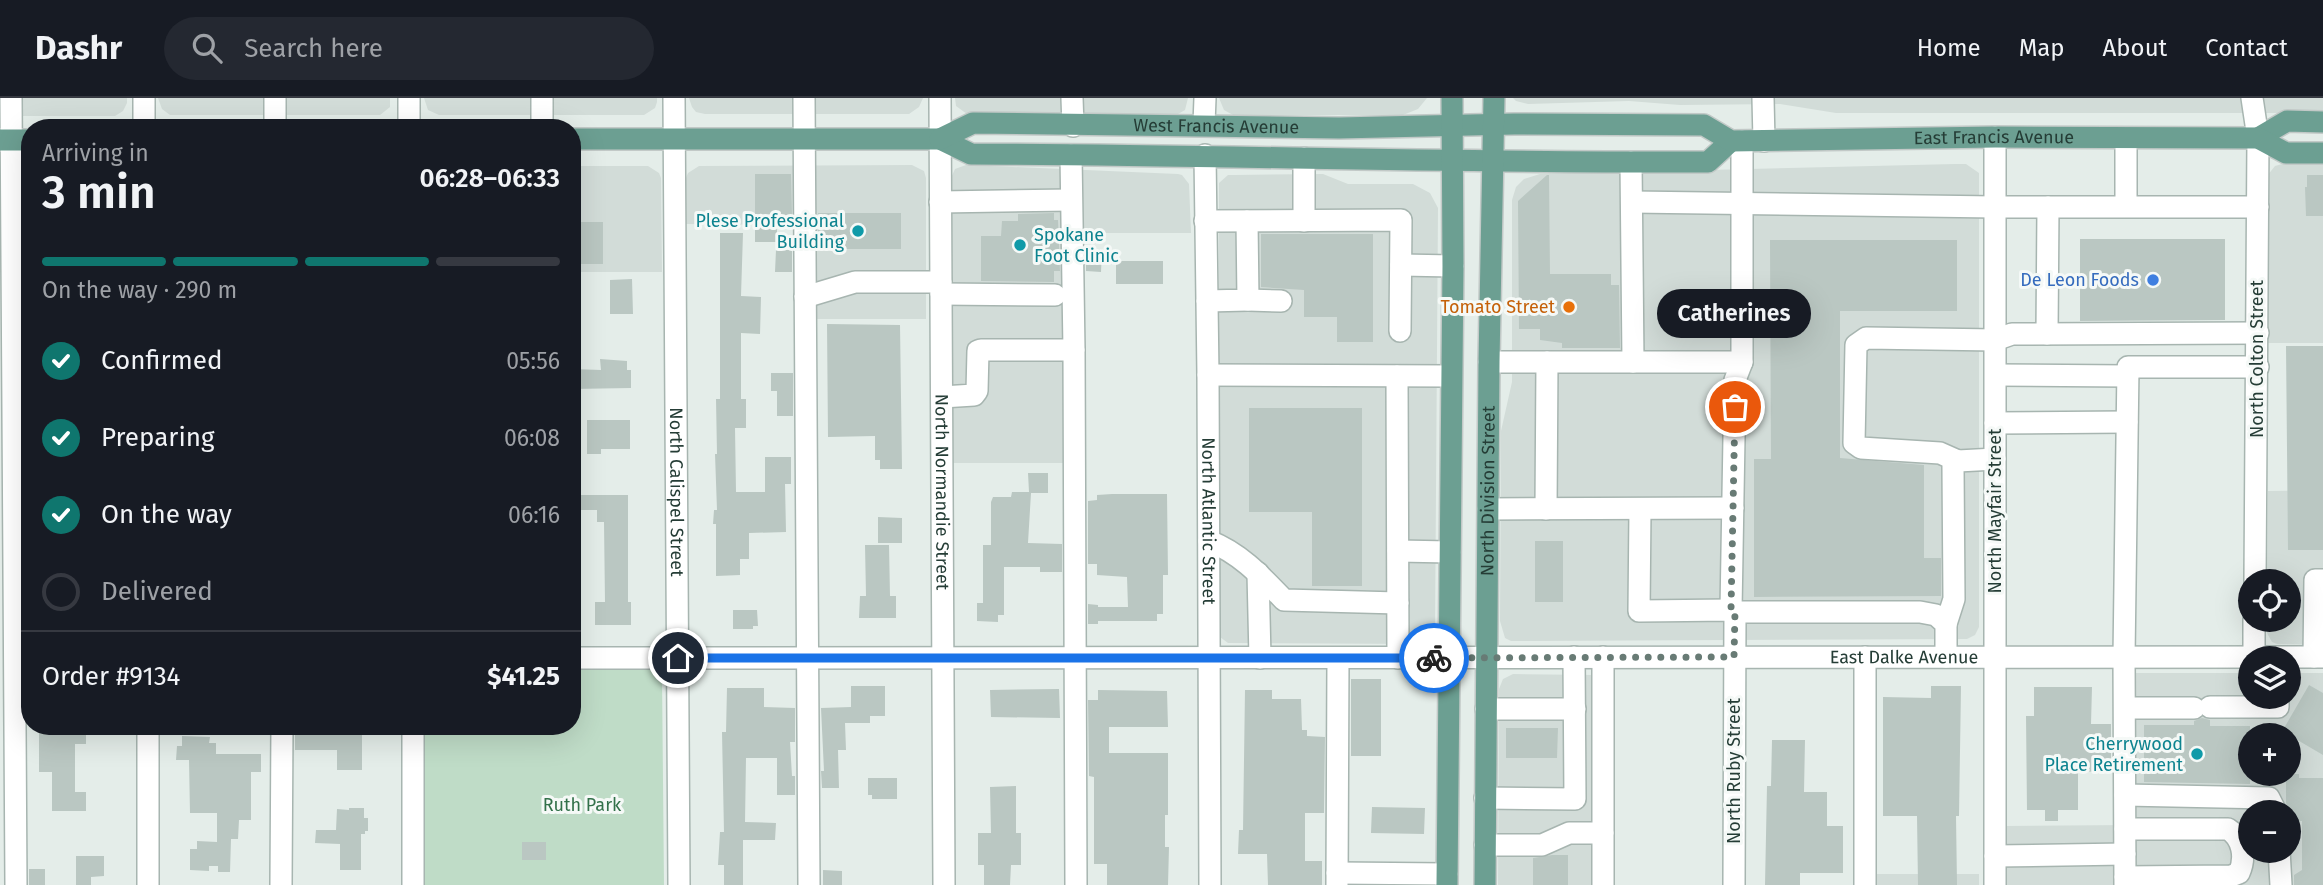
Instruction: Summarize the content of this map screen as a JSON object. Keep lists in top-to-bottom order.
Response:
{
  "streets": {
    "main road": ["West Francis Avenue", "East Francis Avenue", "North Division Street"],
    "street": [
      "North Colton Street",
      "North Calispel Street",
      "North Normandie Street",
      "North Mayfair Street",
      "North Atlantic Street",
      "East Dalke Avenue",
      "North Ruby Street"
    ]
  },
  "crossings": [
    ["West Francis Avenue", "East Francis Avenue"],
    ["West Francis Avenue", "North Calispel Street"],
    ["West Francis Avenue", "North Normandie Street"],
    ["West Francis Avenue", "North Division Street"],
    ["West Francis Avenue", "North Atlantic Street"],
    ["East Francis Avenue", "North Colton Street"],
    ["East Francis Avenue", "North Division Street"],
    ["East Francis Avenue", "North Mayfair Street"],
    ["East Francis Avenue", "North Ruby Street"],
    ["North Calispel Street", "East Dalke Avenue"],
    ["North Normandie Street", "East Dalke Avenue"],
    ["North Division Street", "East Dalke Avenue"],
    ["North Mayfair Street", "East Dalke Avenue"],
    ["North Atlantic Street", "East Dalke Avenue"],
    ["East Dalke Avenue", "North Ruby Street"]
  ],
  "parks": ["Ruth Park"],
  "places": [
    "Plese Professional Building",
    "Spokane Foot Clinic",
    "De Leon Foods",
    "Tomato Street",
    "Catherines",
    "Cherrywood Place Retirement"
  ],
  "page": {
    "header": "Dashr",
    "search": "Search here",
    "nav": [
      "Home",
      "Map",
      "About",
      "Contact"
    ],
    "heading": ["3 min", "Arriving in", "06:28–06:33"],
    "panel": ["Order #9134", "$41.25"],
    "bar": "On the way · 290 m",
    "bubble": "Catherines",
    "list": [
      ["Confirmed", "05:56"],
      ["Preparing", "06:08"],
      ["On the way", "06:16"],
      "Delivered"
    ],
    "map_buttons": ["+", "−"]
  }
}
